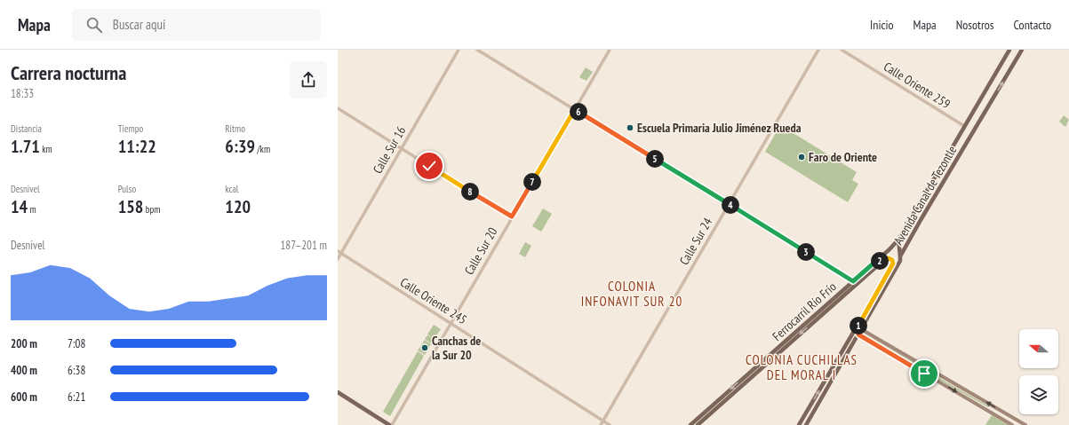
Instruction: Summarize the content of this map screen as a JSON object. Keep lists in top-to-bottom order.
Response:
{
  "streets": {
    "main road": ["Avenida Canal de Tezontle", "Ferrocarril Río Frío"],
    "street": [
      "Calle Oriente 259",
      "Calle Sur 16",
      "Calle Sur 24",
      "Calle Sur 20",
      "Calle Oriente 245"
    ]
  },
  "crossings": [
    ["Calle Oriente 259", "Avenida Canal de Tezontle"],
    ["Calle Sur 16", "Calle Oriente 245"],
    ["Avenida Canal de Tezontle", "Ferrocarril Río Frío"],
    ["Calle Sur 24", "Calle Oriente 245"],
    ["Calle Sur 20", "Calle Oriente 245"]
  ],
  "one_way": ["Ferrocarril Río Frío"],
  "districts": ["COLONIA INFONAVIT SUR 20", "COLONIA CUCHILLAS DEL MORAL I"],
  "places": ["Escuela Primaria Julio Jiménez Rueda", "Faro de Oriente", "Canchas de la Sur 20"],
  "north": "left",
  "page": {
    "header": "Mapa",
    "search": "Buscar aquí",
    "nav": [
      "Inicio",
      "Mapa",
      "Nosotros",
      "Contacto"
    ],
    "heading": ["Carrera nocturna", "18:33"],
    "pins": [
      "6",
      "5",
      "7",
      "8",
      "4",
      "3",
      "2",
      "1"
    ],
    "stats": [
      ["Distancia", "1.71 km"],
      ["Tiempo", "11:22"],
      ["Ritmo", "6:39 /km"],
      ["Desnivel", "14 m"],
      ["Pulso", "158 bpm"],
      ["kcal", "120"]
    ],
    "chart": ["Desnivel", "187–201 m"],
    "list": [
      {
        "name": "200 m",
        "note": "7:08"
      },
      {
        "name": "400 m",
        "note": "6:38"
      },
      {
        "name": "600 m",
        "note": "6:21"
      }
    ]
  }
}
